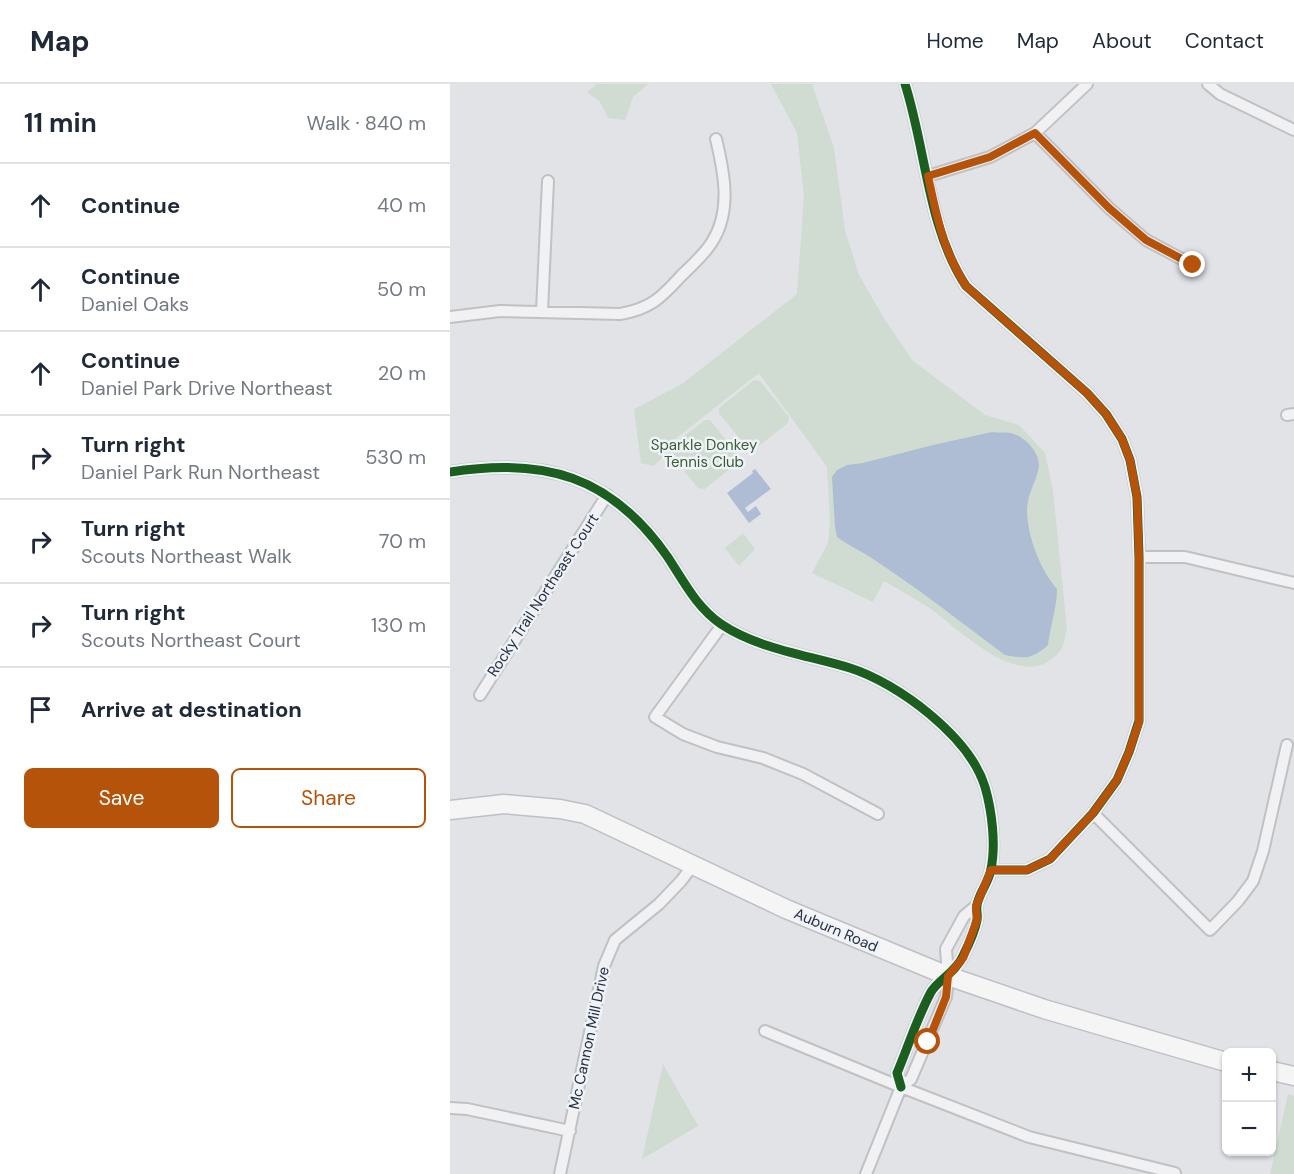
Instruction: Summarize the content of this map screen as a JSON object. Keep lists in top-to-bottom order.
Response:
{
  "streets": {
    "main road": ["Auburn Road"],
    "street": ["Rocky Trail Northeast Court", "Mc Cannon Mill Drive"]
  },
  "crossings": [
    ["Auburn Road", "Mc Cannon Mill Drive"]
  ],
  "parks": ["Sparkle Donkey Tennis Club"],
  "page": {
    "header": "Map",
    "nav": [
      "Home",
      "Map",
      "About",
      "Contact"
    ],
    "heading": ["11 min", "Walk · 840 m"],
    "list": [
      ["Continue", "40 m"],
      ["Continue", "Daniel Oaks", "50 m"],
      ["Continue", "Daniel Park Drive Northeast", "20 m"],
      ["Turn right", "Daniel Park Run Northeast", "530 m"],
      ["Turn right", "Scouts Northeast Walk", "70 m"],
      ["Turn right", "Scouts Northeast Court", "130 m"],
      "Arrive at destination"
    ],
    "buttons": ["Save", "Share"],
    "map_buttons": ["+", "−"]
  }
}
